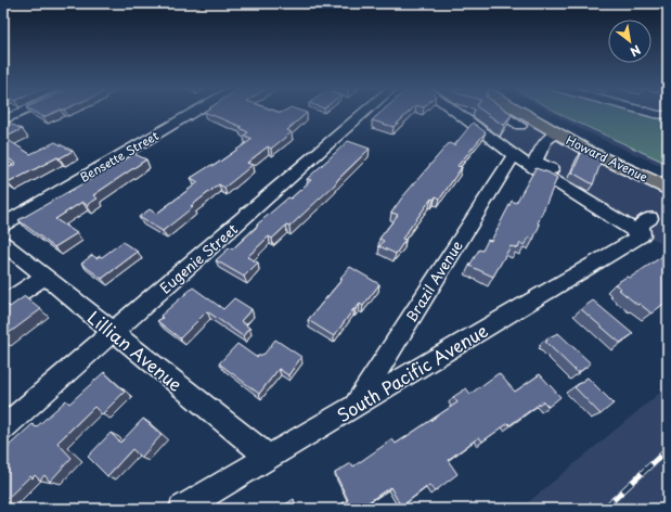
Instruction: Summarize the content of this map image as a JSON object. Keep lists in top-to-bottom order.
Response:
{
  "streets": {
    "main road": ["Howard Avenue"],
    "street": [
      "Bensette Street",
      "Eugenie Street",
      "Brazil Avenue",
      "Lillian Avenue",
      "South Pacific Avenue"
    ]
  },
  "crossings": [
    ["Eugenie Street", "Lillian Avenue"],
    ["Brazil Avenue", "South Pacific Avenue"],
    ["Lillian Avenue", "South Pacific Avenue"]
  ],
  "north": "bottom right"
}
